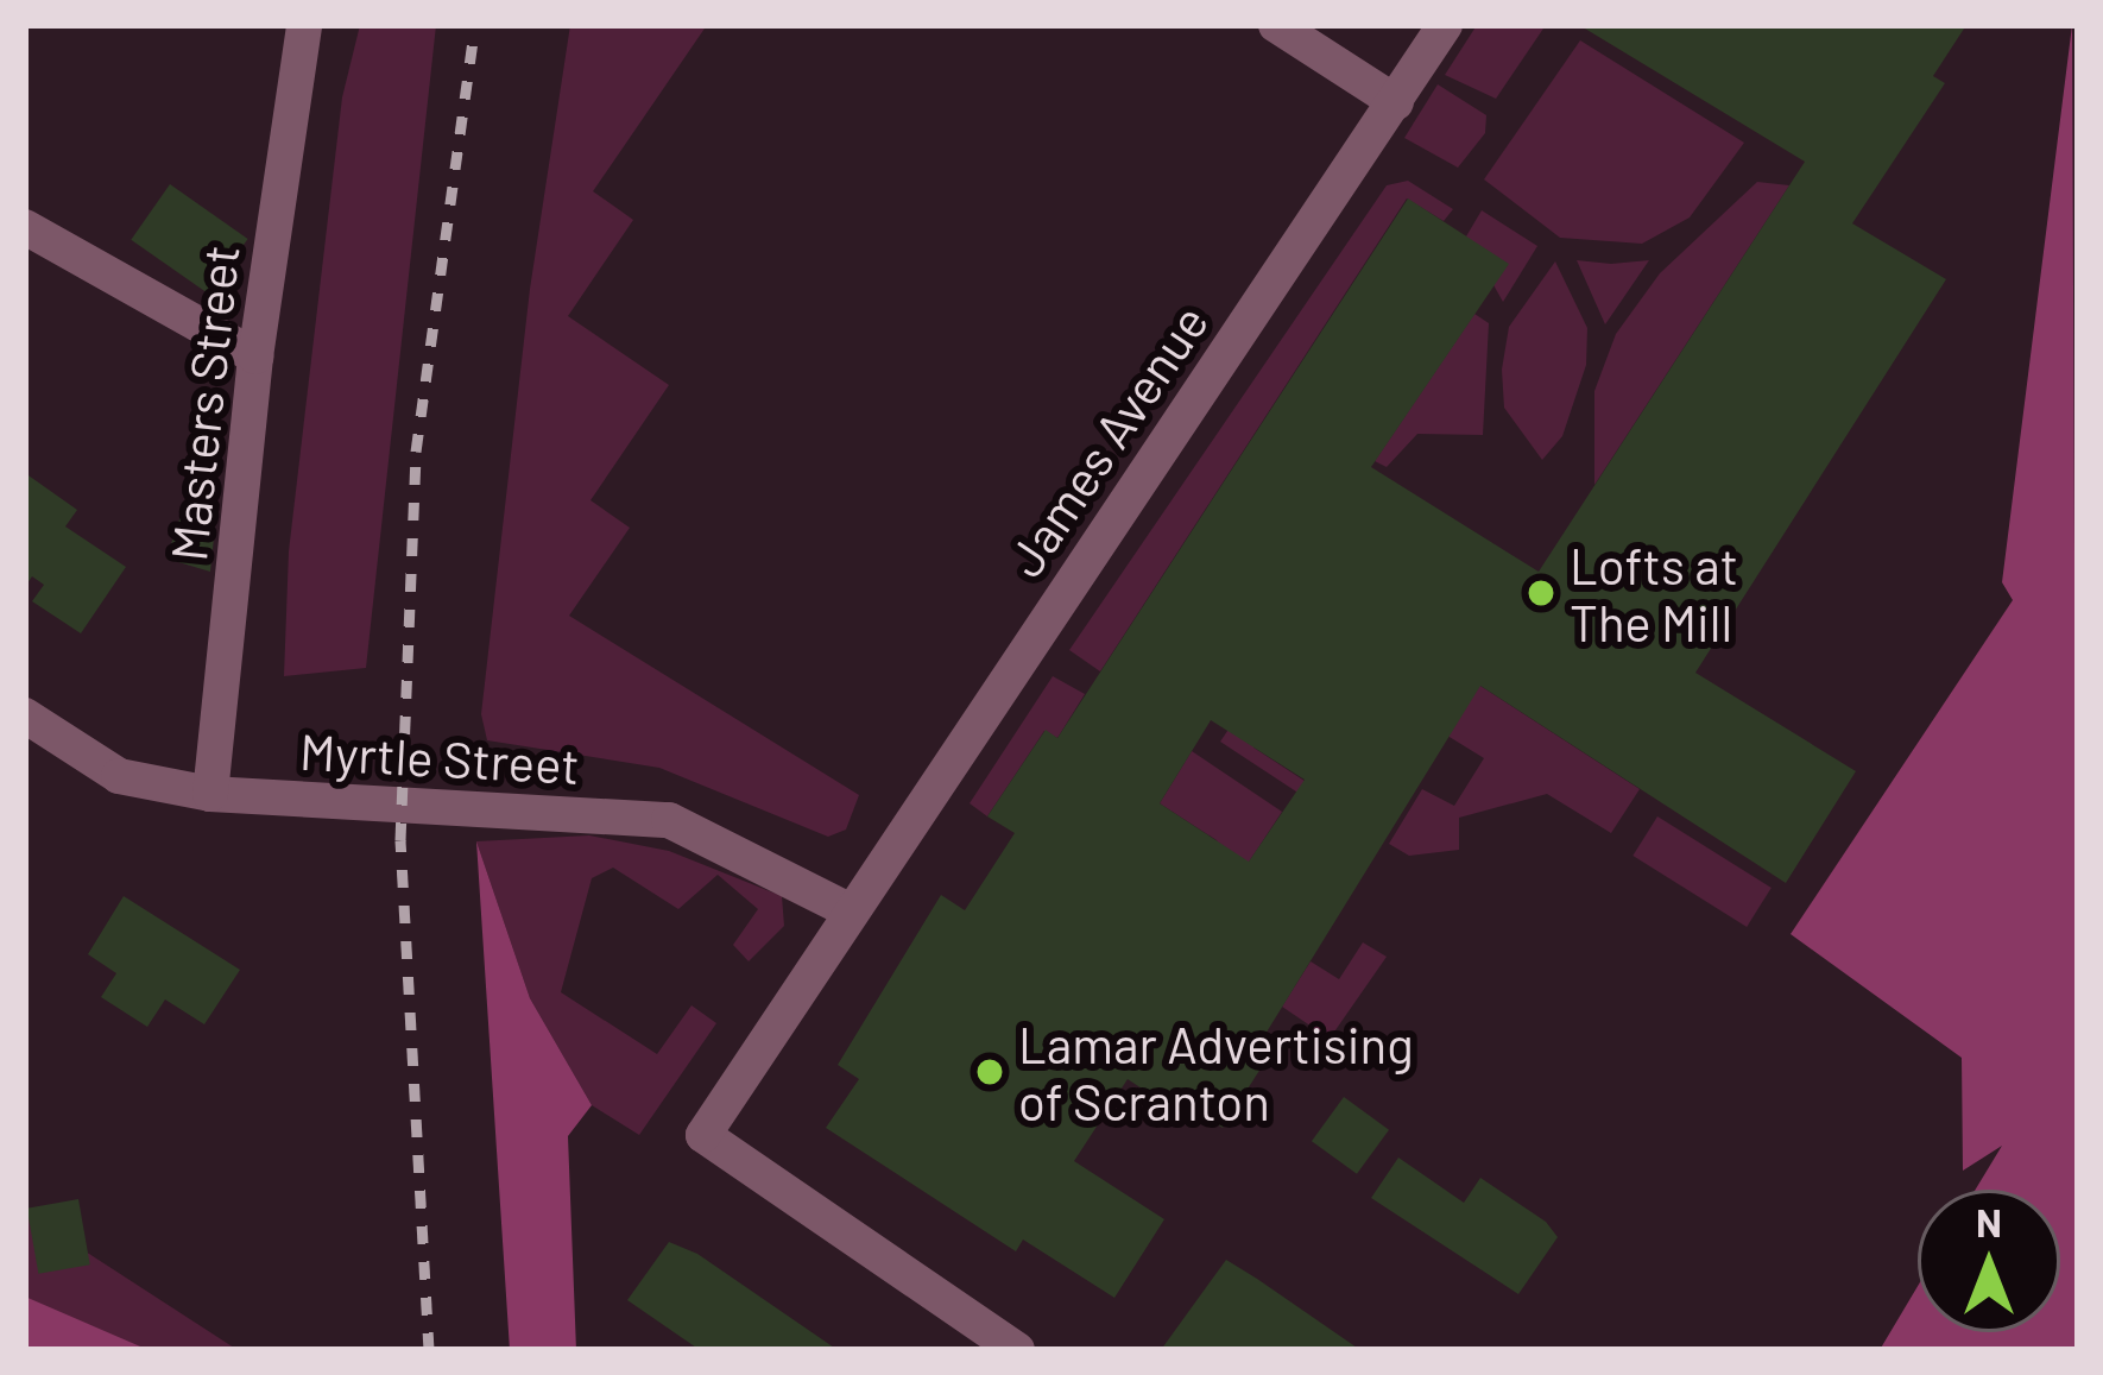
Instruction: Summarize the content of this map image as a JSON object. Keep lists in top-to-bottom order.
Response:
{
  "streets": {
    "street": ["Masters Street", "James Avenue", "Myrtle Street"]
  },
  "crossings": [
    ["Masters Street", "Myrtle Street"],
    ["James Avenue", "Myrtle Street"]
  ],
  "places": ["Lofts at The Mill", "Lamar Advertising of Scranton"],
  "north": "top"
}
